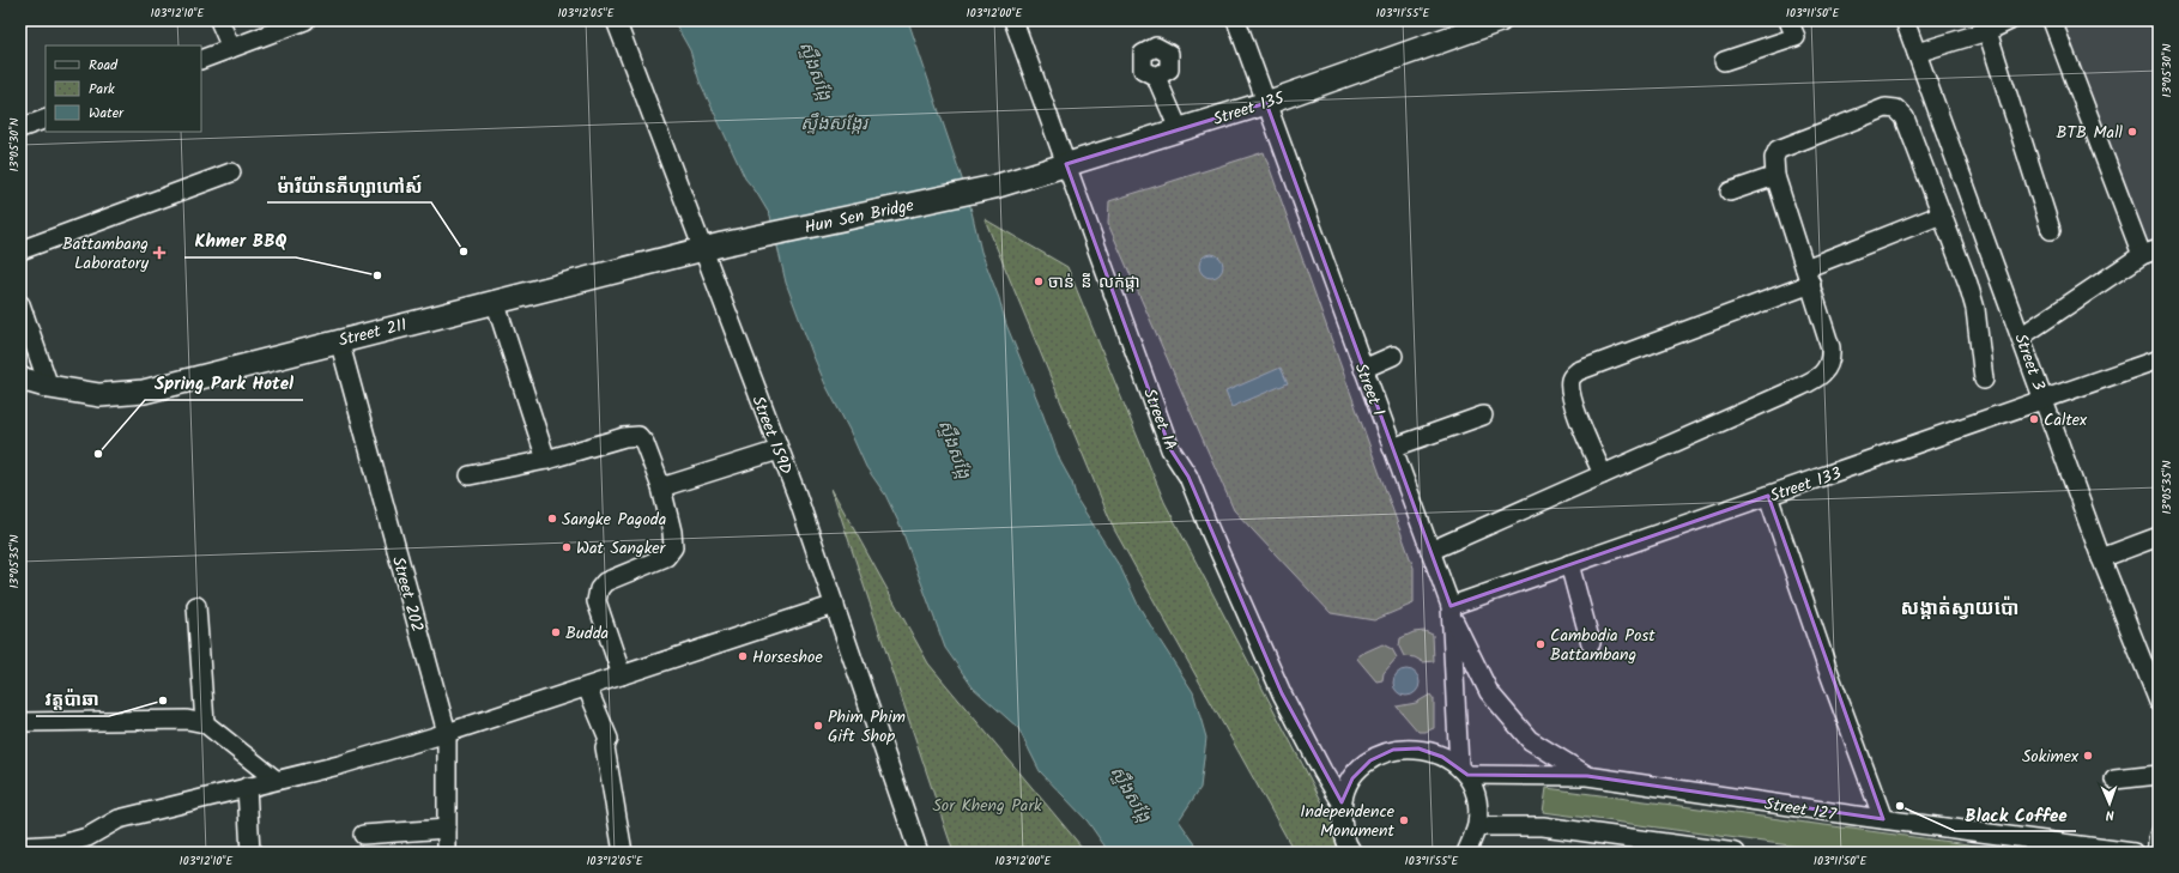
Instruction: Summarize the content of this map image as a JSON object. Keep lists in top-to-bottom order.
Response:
{
  "streets": {
    "main road": ["Street 135", "Hun Sen Bridge", "Street 211"],
    "street": [
      "Street 3",
      "Street 1",
      "Street 1A",
      "Street 159D",
      "Street 133",
      "Street 202",
      "Street 127"
    ]
  },
  "crossings": [
    ["Street 135", "Hun Sen Bridge"],
    ["Street 135", "Street 1"],
    ["Street 135", "Street 1A"],
    ["Hun Sen Bridge", "Street 211"],
    ["Hun Sen Bridge", "Street 159D"],
    ["Street 211", "Street 159D"],
    ["Street 211", "Street 202"],
    ["Street 3", "Street 133"],
    ["Street 1", "Street 133"],
    ["Street 1", "Street 127"]
  ],
  "districts": ["សង្កាត់ស្វាយប៉ោ"],
  "water": ["ស្ទឹងសង្កែ", "ស្ទឹងសង្កែរ"],
  "parks": ["Sor Kheng Park"],
  "places": {
    "other": [
      "BTB Mall",
      "ម៉ារីយ៉ានភីហ្សាហៅស៍",
      "Khmer BBQ",
      "ចាន់ នី លក់ផ្កា",
      "Caltex",
      "Spring Park Hotel",
      "Sangke Pagoda",
      "Wat Sangker",
      "Budda",
      "Cambodia Post Battambang",
      "Horseshoe",
      "វត្តប៉ាឆា",
      "Phim Phim Gift Shop",
      "Sokimex",
      "Black Coffee",
      "Independence Monument"
    ],
    "health": ["Battambang Laboratory"]
  },
  "legend": ["Road", "Park", "Water"],
  "north": "bottom",
  "coordinates": [
    "103°12'10\"E",
    "103°12'05\"E",
    "103°12'00\"E",
    "103°11'55\"E",
    "103°11'50\"E",
    "13°05'30\"N",
    "13°05'35\"N"
  ]
}
